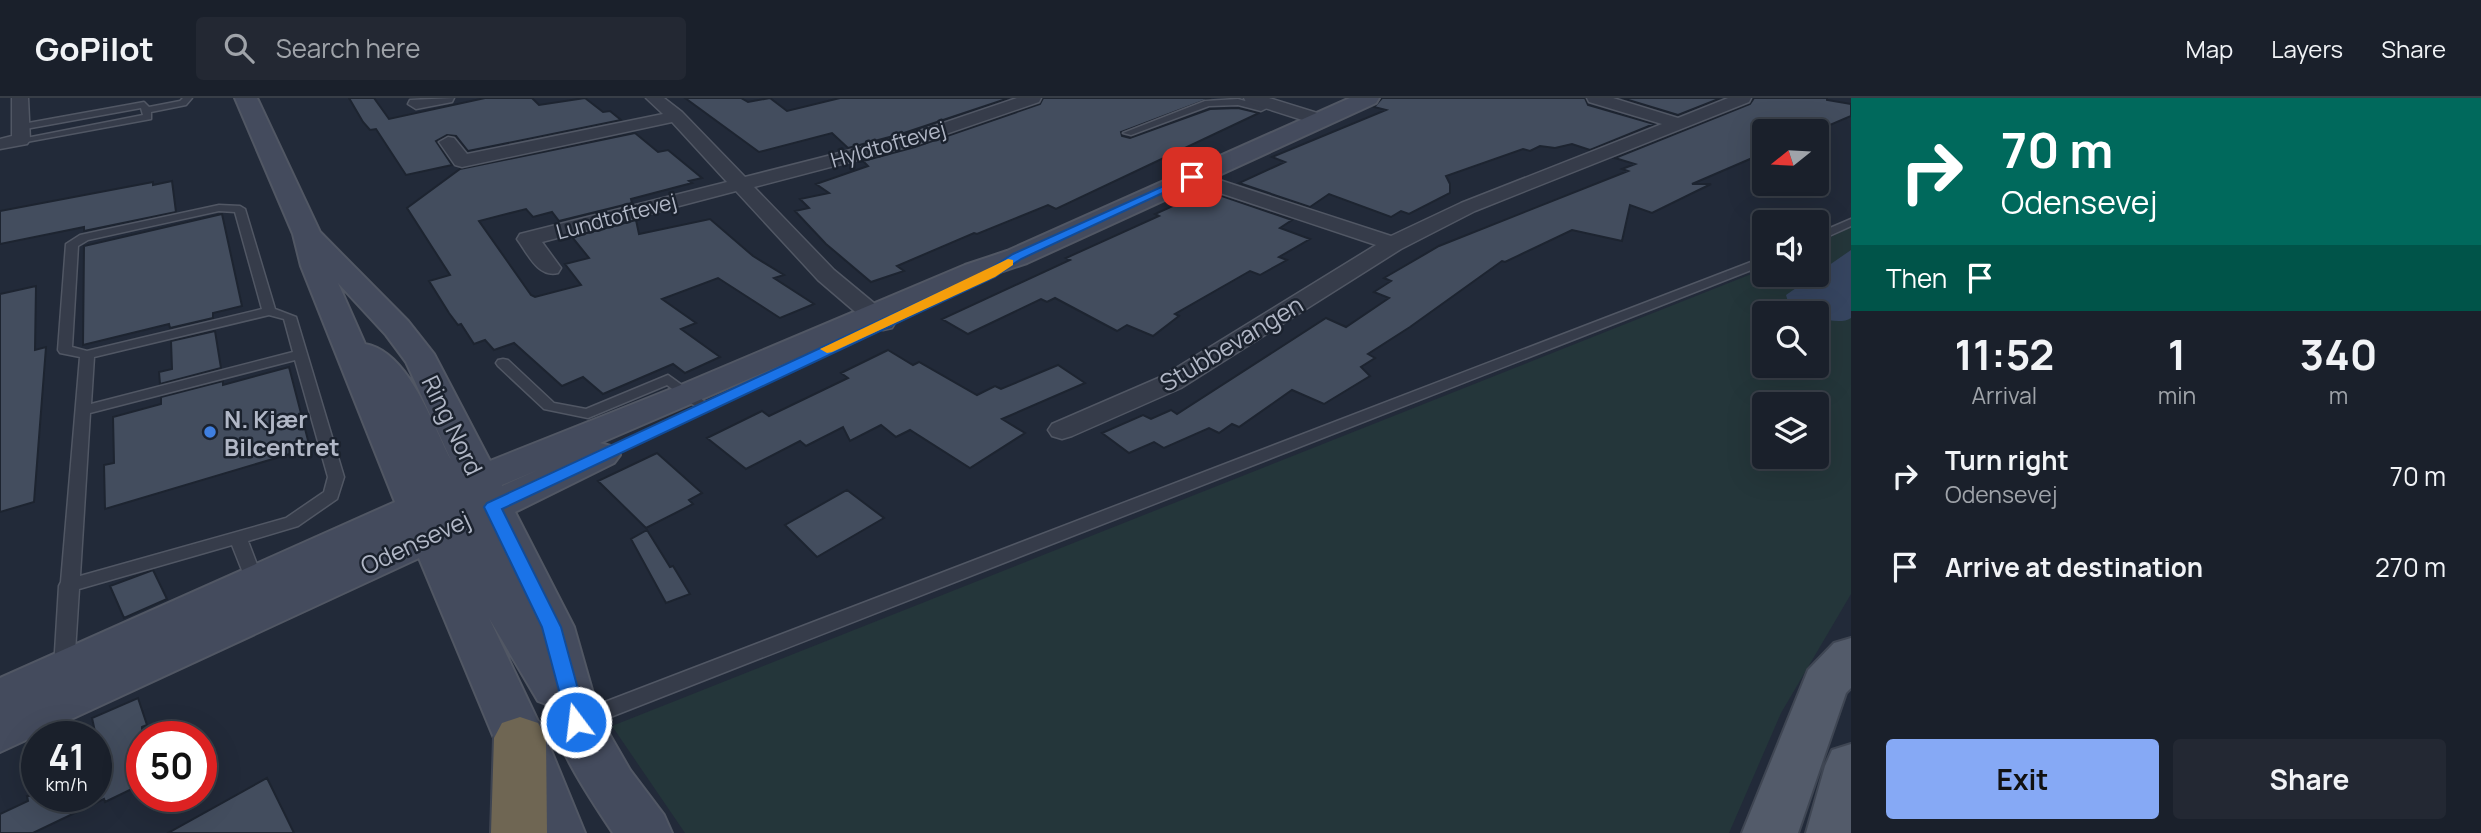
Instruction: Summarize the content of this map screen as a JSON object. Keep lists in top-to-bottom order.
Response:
{
  "streets": {
    "main road": ["Ring Nord", "Odensevej"],
    "street": ["Hyldtoftevej", "Lundtoftevej", "Stubbevangen"]
  },
  "crossings": [
    ["Hyldtoftevej", "Lundtoftevej"],
    ["Ring Nord", "Odensevej"]
  ],
  "places": ["N. Kjær Bilcentret"],
  "north": "left",
  "page": {
    "header": "GoPilot",
    "search": "Search here",
    "nav": ["Map", "Layers", "Share"],
    "turn": ["70 m", "Odensevej"],
    "then": "Then",
    "eta": [
      "11:52",
      "Arrival",
      "1",
      "min",
      "340",
      "m"
    ],
    "list": [
      {
        "name": "Turn right",
        "note": "Odensevej",
        "value": "70 m"
      },
      {
        "name": "Arrive at destination",
        "value": "270 m"
      }
    ],
    "speed": "41 km/h",
    "limit": "50",
    "buttons": ["Exit", "Share"]
  }
}
